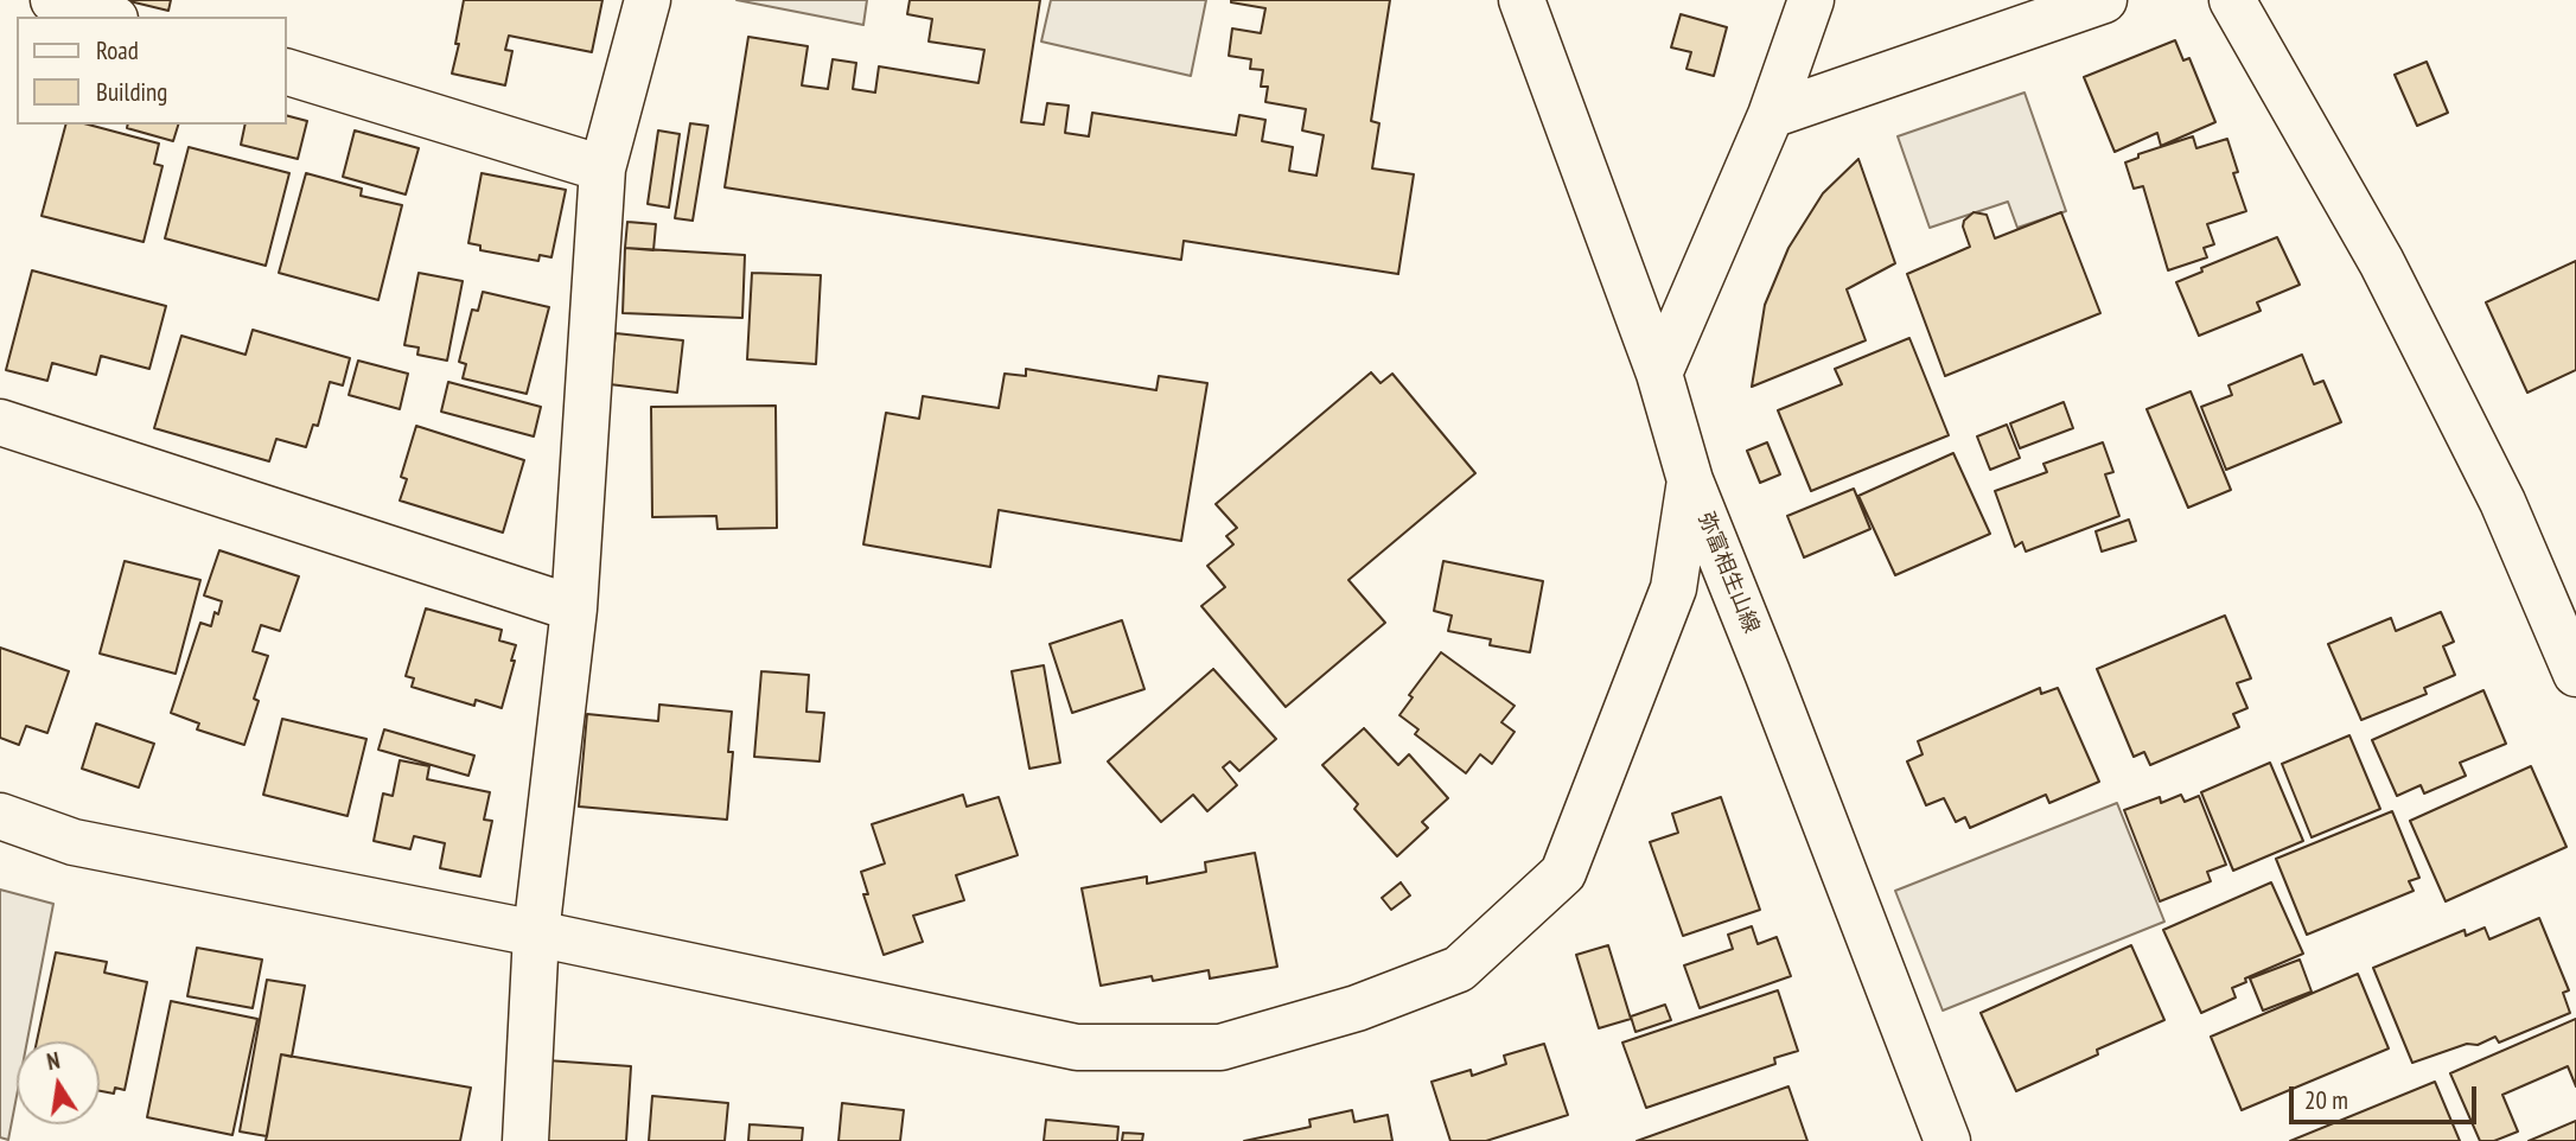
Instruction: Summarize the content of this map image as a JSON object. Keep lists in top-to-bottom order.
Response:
{
  "streets": {
    "street": ["弥富相生山線"]
  },
  "legend": ["Road", "Building"],
  "scale_bar": "20 m",
  "north": "top"
}
